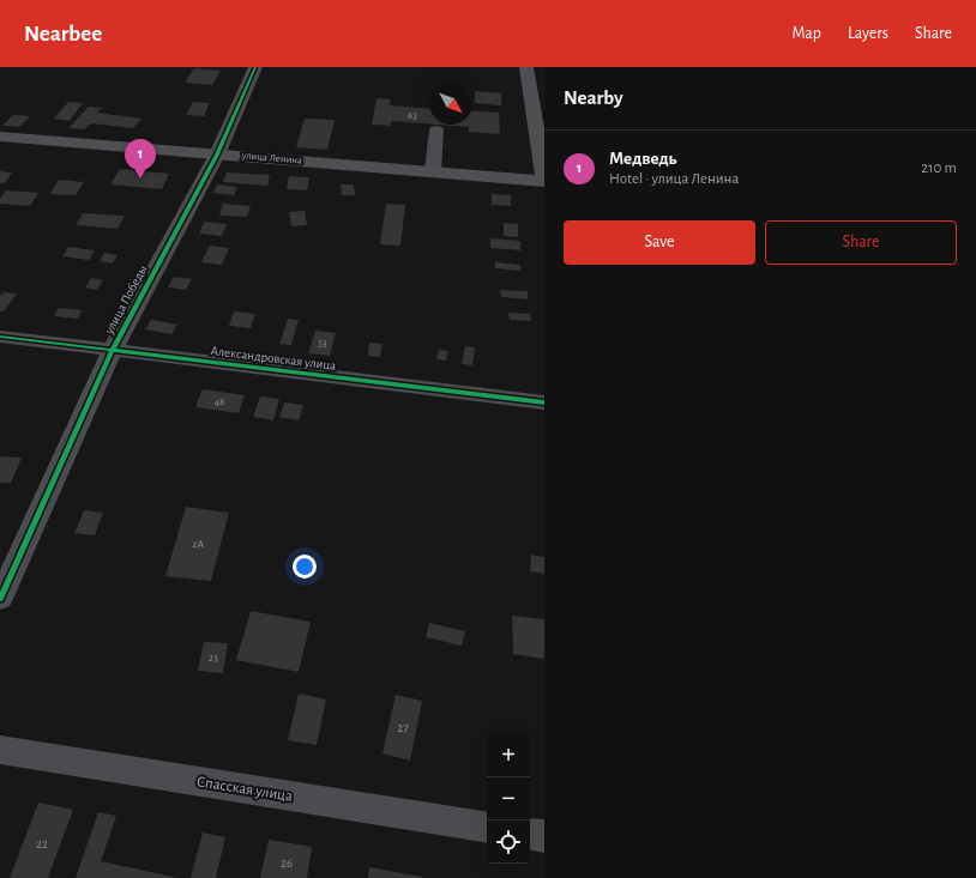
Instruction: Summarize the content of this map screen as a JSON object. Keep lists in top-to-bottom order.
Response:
{
  "streets": {
    "main road": ["улица Ленина"],
    "street": ["улица Победы", "Александровская улица", "Спасская улица"]
  },
  "crossings": [
    ["улица Ленина", "улица Победы"],
    ["улица Победы", "Александровская улица"]
  ],
  "house_numbers": [
    "63",
    "53",
    "48",
    "2А",
    "23",
    "27",
    "22",
    "26"
  ],
  "north": "bottom right",
  "page": {
    "header": "Nearbee",
    "nav": ["Map", "Layers", "Share"],
    "heading": "Nearby",
    "list": [
      {
        "mark": "1",
        "name": "Медведь",
        "note": "Hotel · улица Ленина",
        "value": "210 m"
      }
    ],
    "pins": "1",
    "buttons": ["Save", "Share"],
    "map_buttons": ["+", "−"]
  }
}
